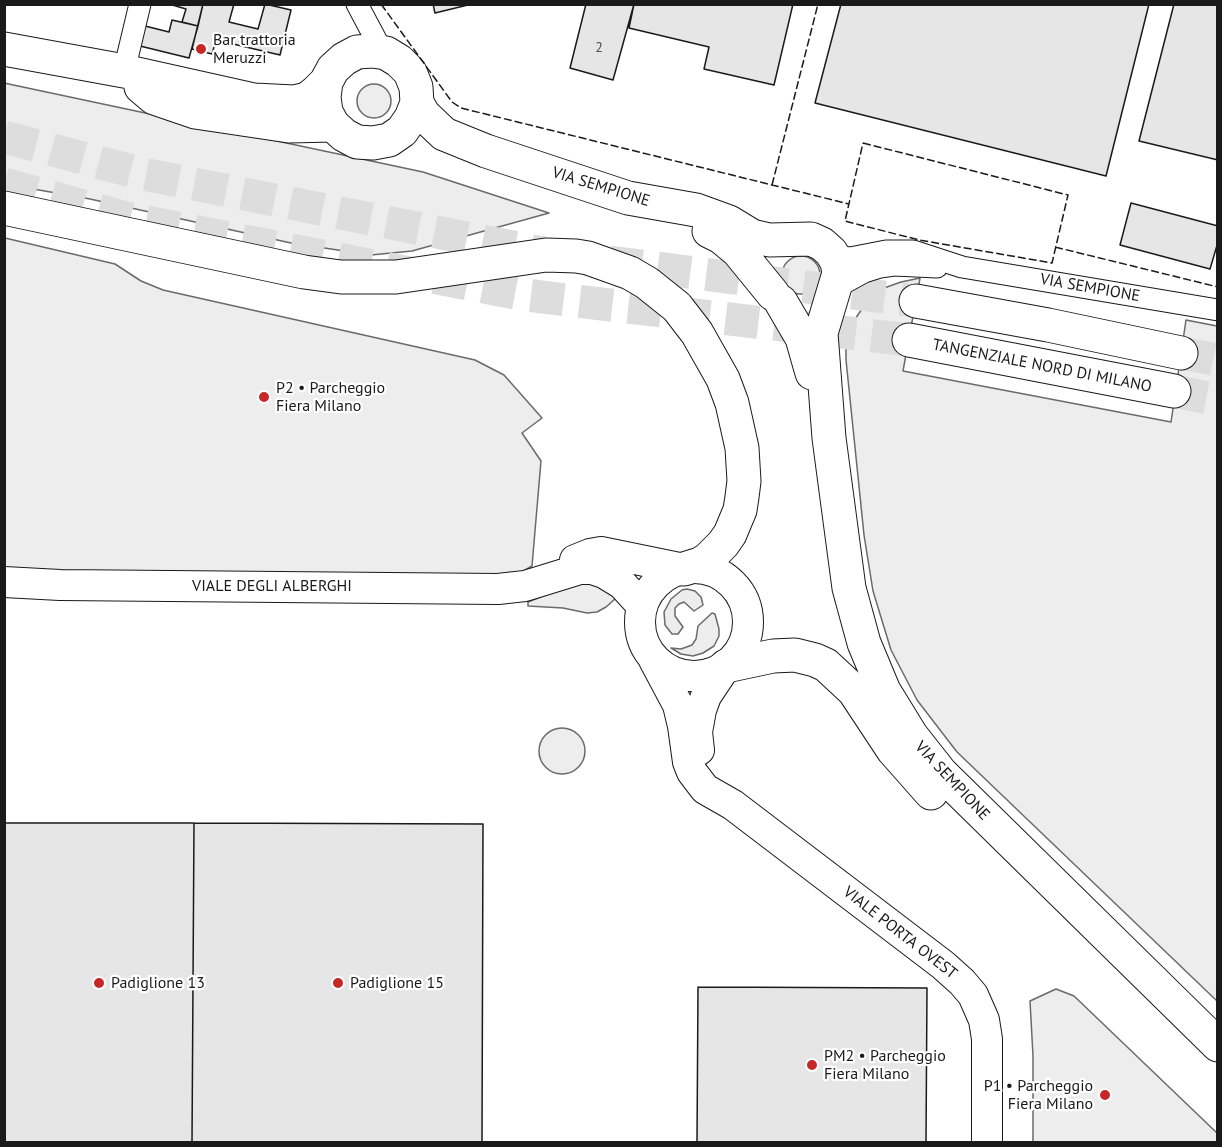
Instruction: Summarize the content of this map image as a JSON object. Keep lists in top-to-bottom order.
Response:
{
  "streets": {
    "main road": ["VIA SEMPIONE", "TANGENZIALE NORD DI MILANO"],
    "street": ["VIALE DEGLI ALBERGHI", "VIALE PORTA OVEST"]
  },
  "crossings": [
    ["VIALE DEGLI ALBERGHI", "VIALE PORTA OVEST"]
  ],
  "places": [
    "Bar trattoria Meruzzi",
    "P2 • Parcheggio Fiera Milano",
    "Padiglione 13",
    "Padiglione 15",
    "PM2 • Parcheggio Fiera Milano",
    "P1 • Parcheggio Fiera Milano"
  ],
  "house_numbers": ["2"]
}
